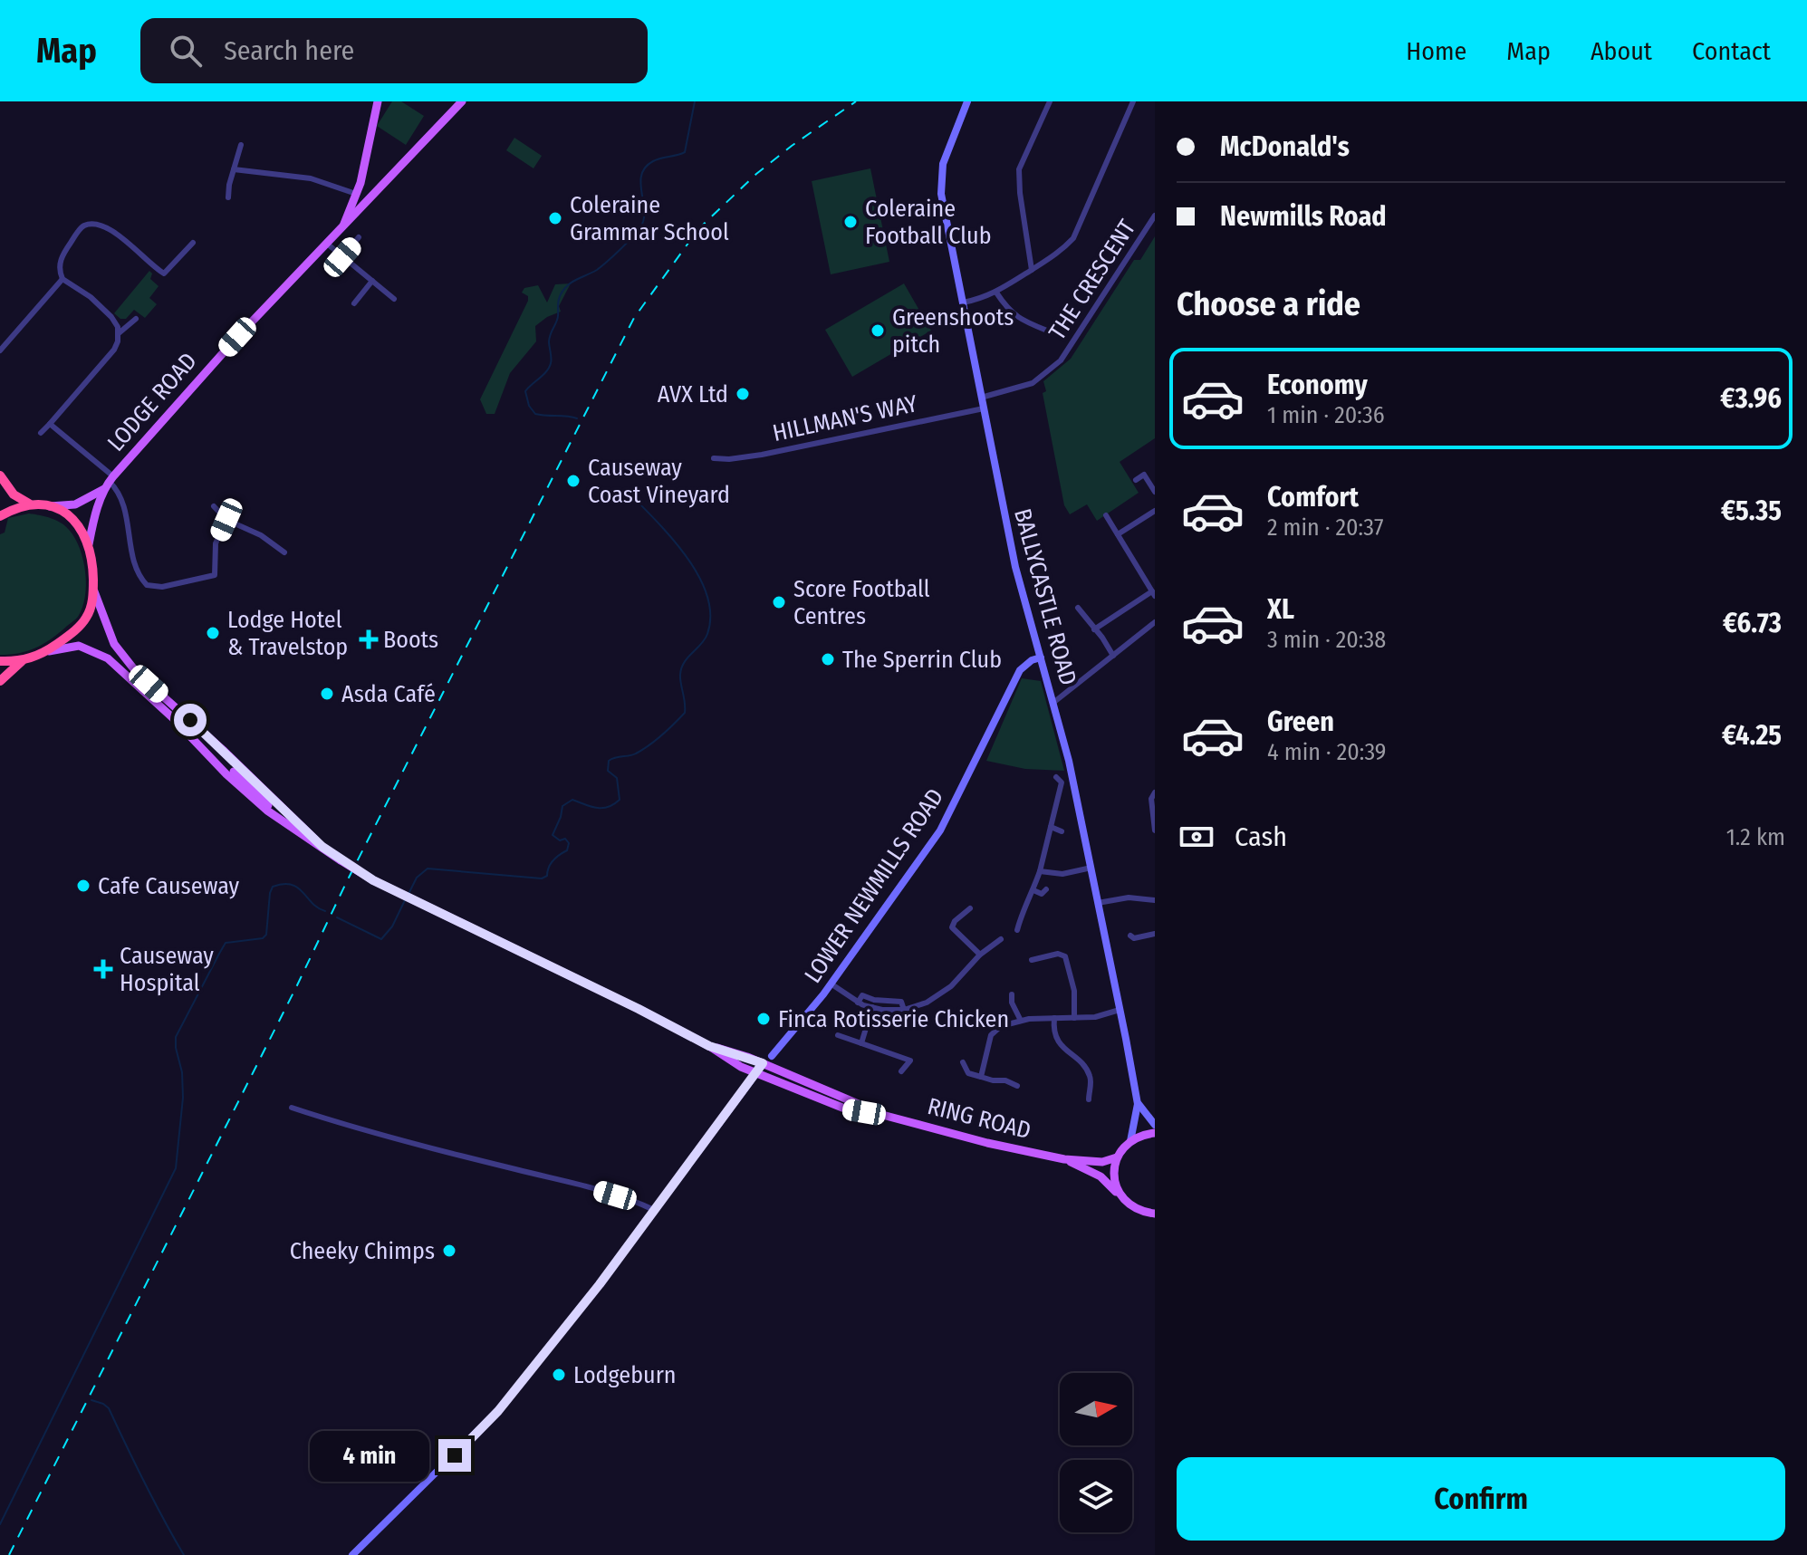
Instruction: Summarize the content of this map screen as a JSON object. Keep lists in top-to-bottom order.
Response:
{
  "streets": {
    "main road": ["LODGE ROAD", "RING ROAD"],
    "street": [
      "THE CRESCENT",
      "HILLMAN'S WAY",
      "BALLYCASTLE ROAD",
      "LOWER NEWMILLS ROAD"
    ]
  },
  "crossings": [
    ["THE CRESCENT", "BALLYCASTLE ROAD"],
    ["HILLMAN'S WAY", "BALLYCASTLE ROAD"],
    ["BALLYCASTLE ROAD", "LOWER NEWMILLS ROAD"]
  ],
  "places": {
    "other": [
      "Coleraine Grammar School",
      "Coleraine Football Club",
      "Greenshoots pitch",
      "AVX Ltd",
      "Causeway Coast Vineyard",
      "Score Football Centres",
      "Lodge Hotel & Travelstop",
      "The Sperrin Club",
      "Asda Café",
      "Cafe Causeway",
      "Finca Rotisserie Chicken",
      "Cheeky Chimps",
      "Lodgeburn"
    ],
    "health": ["Boots", "Causeway Hospital"]
  },
  "north": "right",
  "page": {
    "header": "Map",
    "search": "Search here",
    "nav": [
      "Home",
      "Map",
      "About",
      "Contact"
    ],
    "banner": ["McDonald's", "Newmills Road"],
    "heading": "Choose a ride",
    "list": [
      {
        "name": "Economy",
        "note": "1 min · 20:36",
        "value": "€3.96"
      },
      {
        "name": "Comfort",
        "note": "2 min · 20:37",
        "value": "€5.35"
      },
      {
        "name": "XL",
        "note": "3 min · 20:38",
        "value": "€6.73"
      },
      {
        "name": "Green",
        "note": "4 min · 20:39",
        "value": "€4.25"
      }
    ],
    "pay": ["Cash", "1.2 km"],
    "bubble": "4 min",
    "buttons": "Confirm"
  }
}
